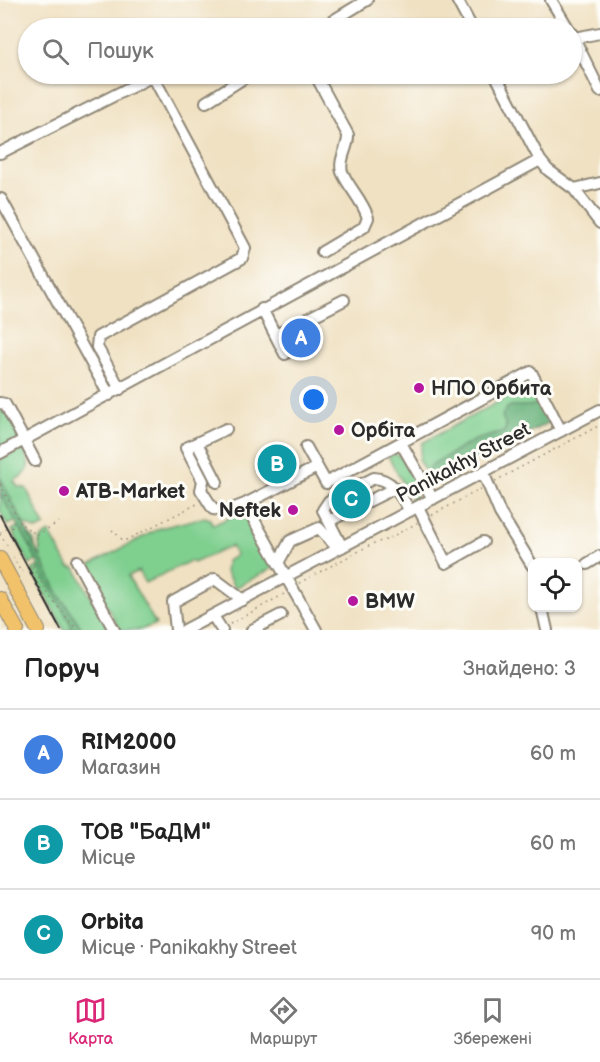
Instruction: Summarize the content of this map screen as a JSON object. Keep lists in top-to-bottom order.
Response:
{
  "streets": {
    "street": ["Panikakhy Street"]
  },
  "places": [
    "НПО Орбита",
    "Орбіта",
    "ATB-Market",
    "Neftek",
    "BMW"
  ],
  "page": {
    "search": "Пошук",
    "pins": ["A", "B", "C"],
    "heading": ["Поруч", "Знайдено: 3"],
    "list": [
      {
        "mark": "A",
        "name": "RIM2000",
        "note": "Магазин",
        "value": "60 m"
      },
      {
        "mark": "B",
        "name": "ТОВ \"БаДМ\"",
        "note": "Місце",
        "value": "60 m"
      },
      {
        "mark": "C",
        "name": "Orbita",
        "note": "Місце · Panikakhy Street",
        "value": "90 m"
      }
    ],
    "nav": ["Карта", "Маршрут", "Збережені"]
  }
}
